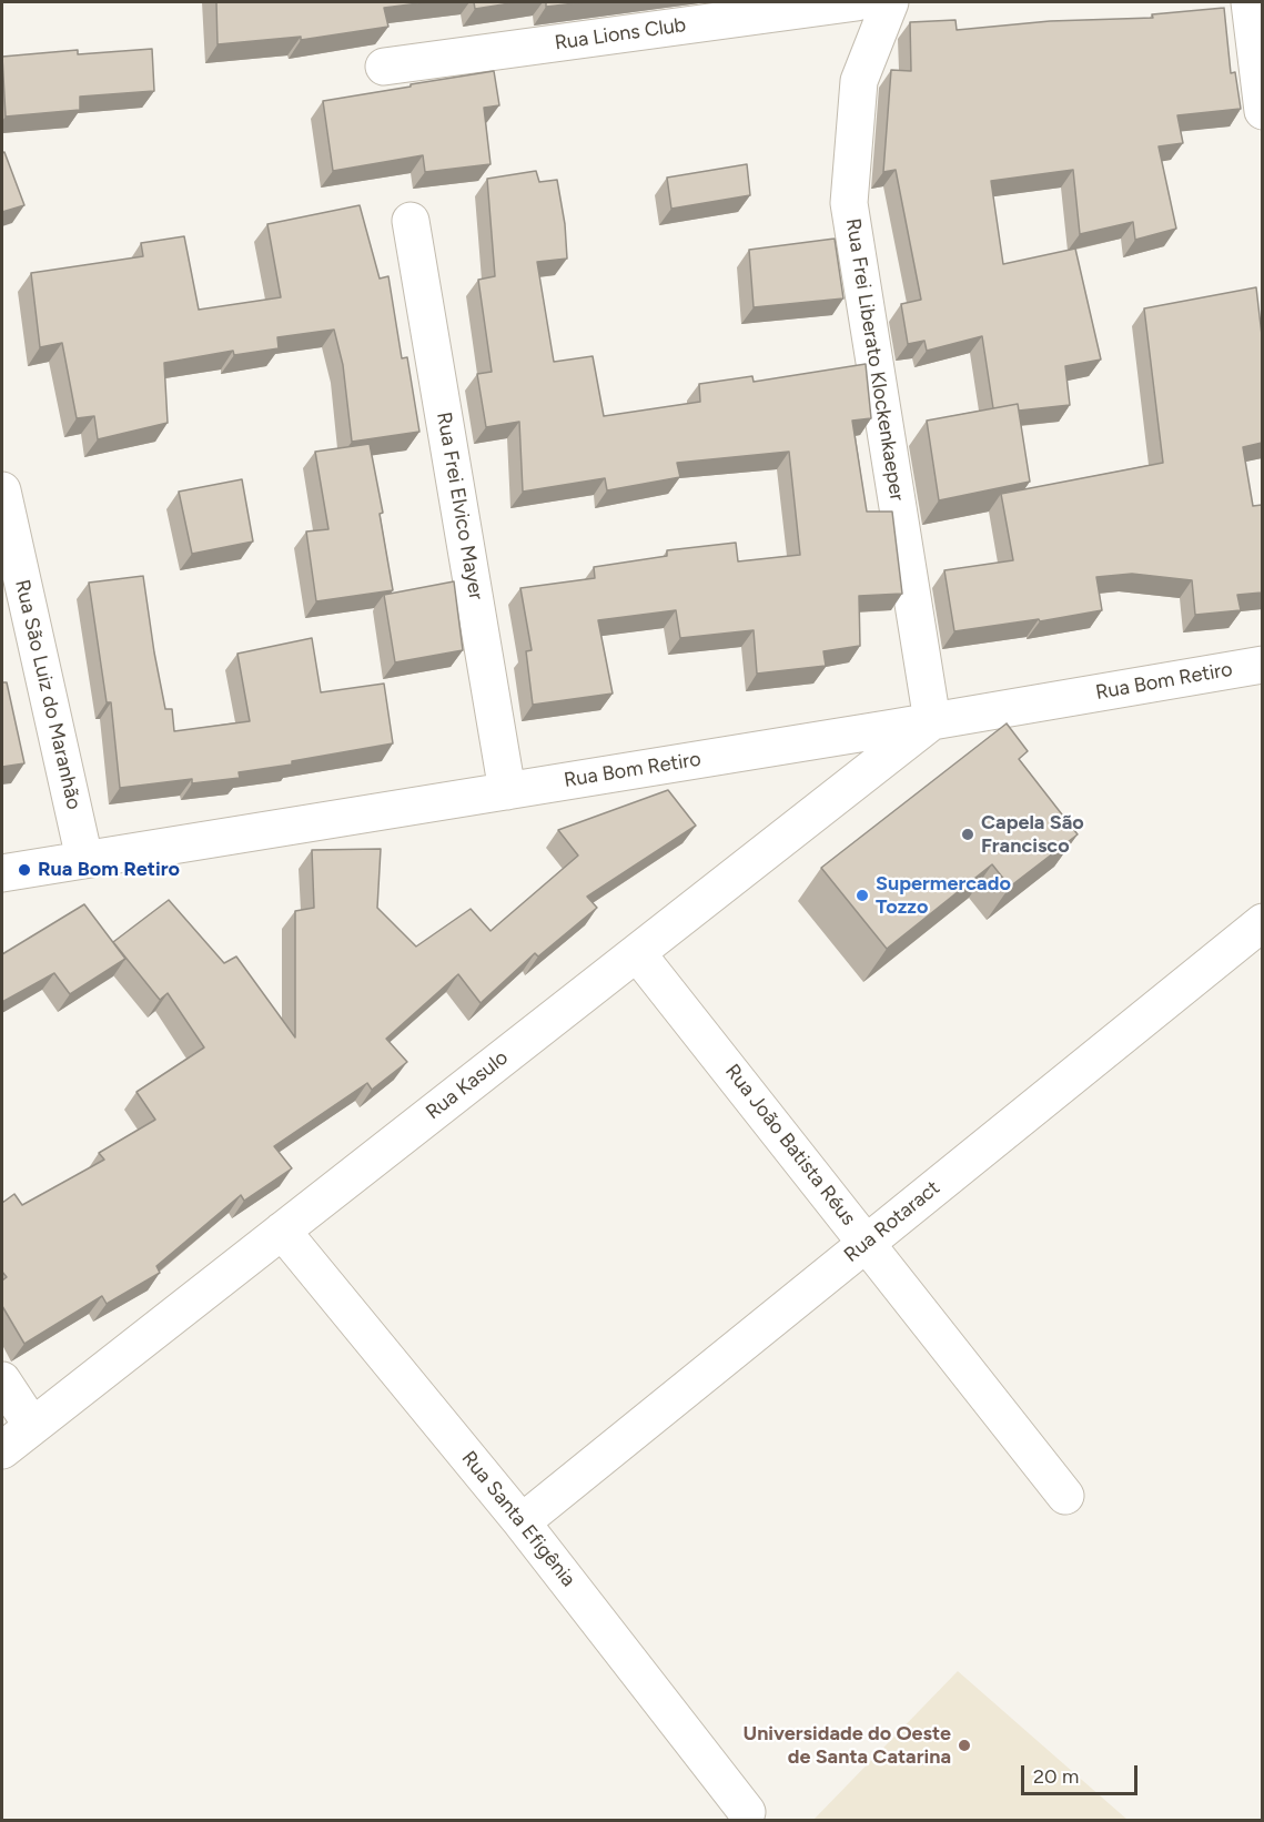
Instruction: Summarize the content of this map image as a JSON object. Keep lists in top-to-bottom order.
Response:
{
  "streets": {
    "street": [
      "Rua Lions Club",
      "Rua Frei Liberato Klockenkaeper",
      "Rua Frei Elvico Mayer",
      "Rua Bom Retiro",
      "Rua São Luiz do Maranhão",
      "Rua Kasulo",
      "Rua João Batista Réus",
      "Rua Rotaract",
      "Rua Santa Efigênia"
    ]
  },
  "crossings": [
    ["Rua Frei Liberato Klockenkaeper", "Rua Bom Retiro"],
    ["Rua Frei Liberato Klockenkaeper", "Rua Kasulo"],
    ["Rua Frei Elvico Mayer", "Rua Bom Retiro"],
    ["Rua Bom Retiro", "Rua São Luiz do Maranhão"],
    ["Rua Bom Retiro", "Rua Kasulo"],
    ["Rua Kasulo", "Rua João Batista Réus"],
    ["Rua Kasulo", "Rua Santa Efigênia"],
    ["Rua João Batista Réus", "Rua Rotaract"],
    ["Rua Rotaract", "Rua Santa Efigênia"]
  ],
  "places": [
    "Capela São Francisco",
    "Rua Bom Retiro",
    "Supermercado Tozzo",
    "Universidade do Oeste de Santa Catarina"
  ],
  "scale_bar": "20 m"
}
